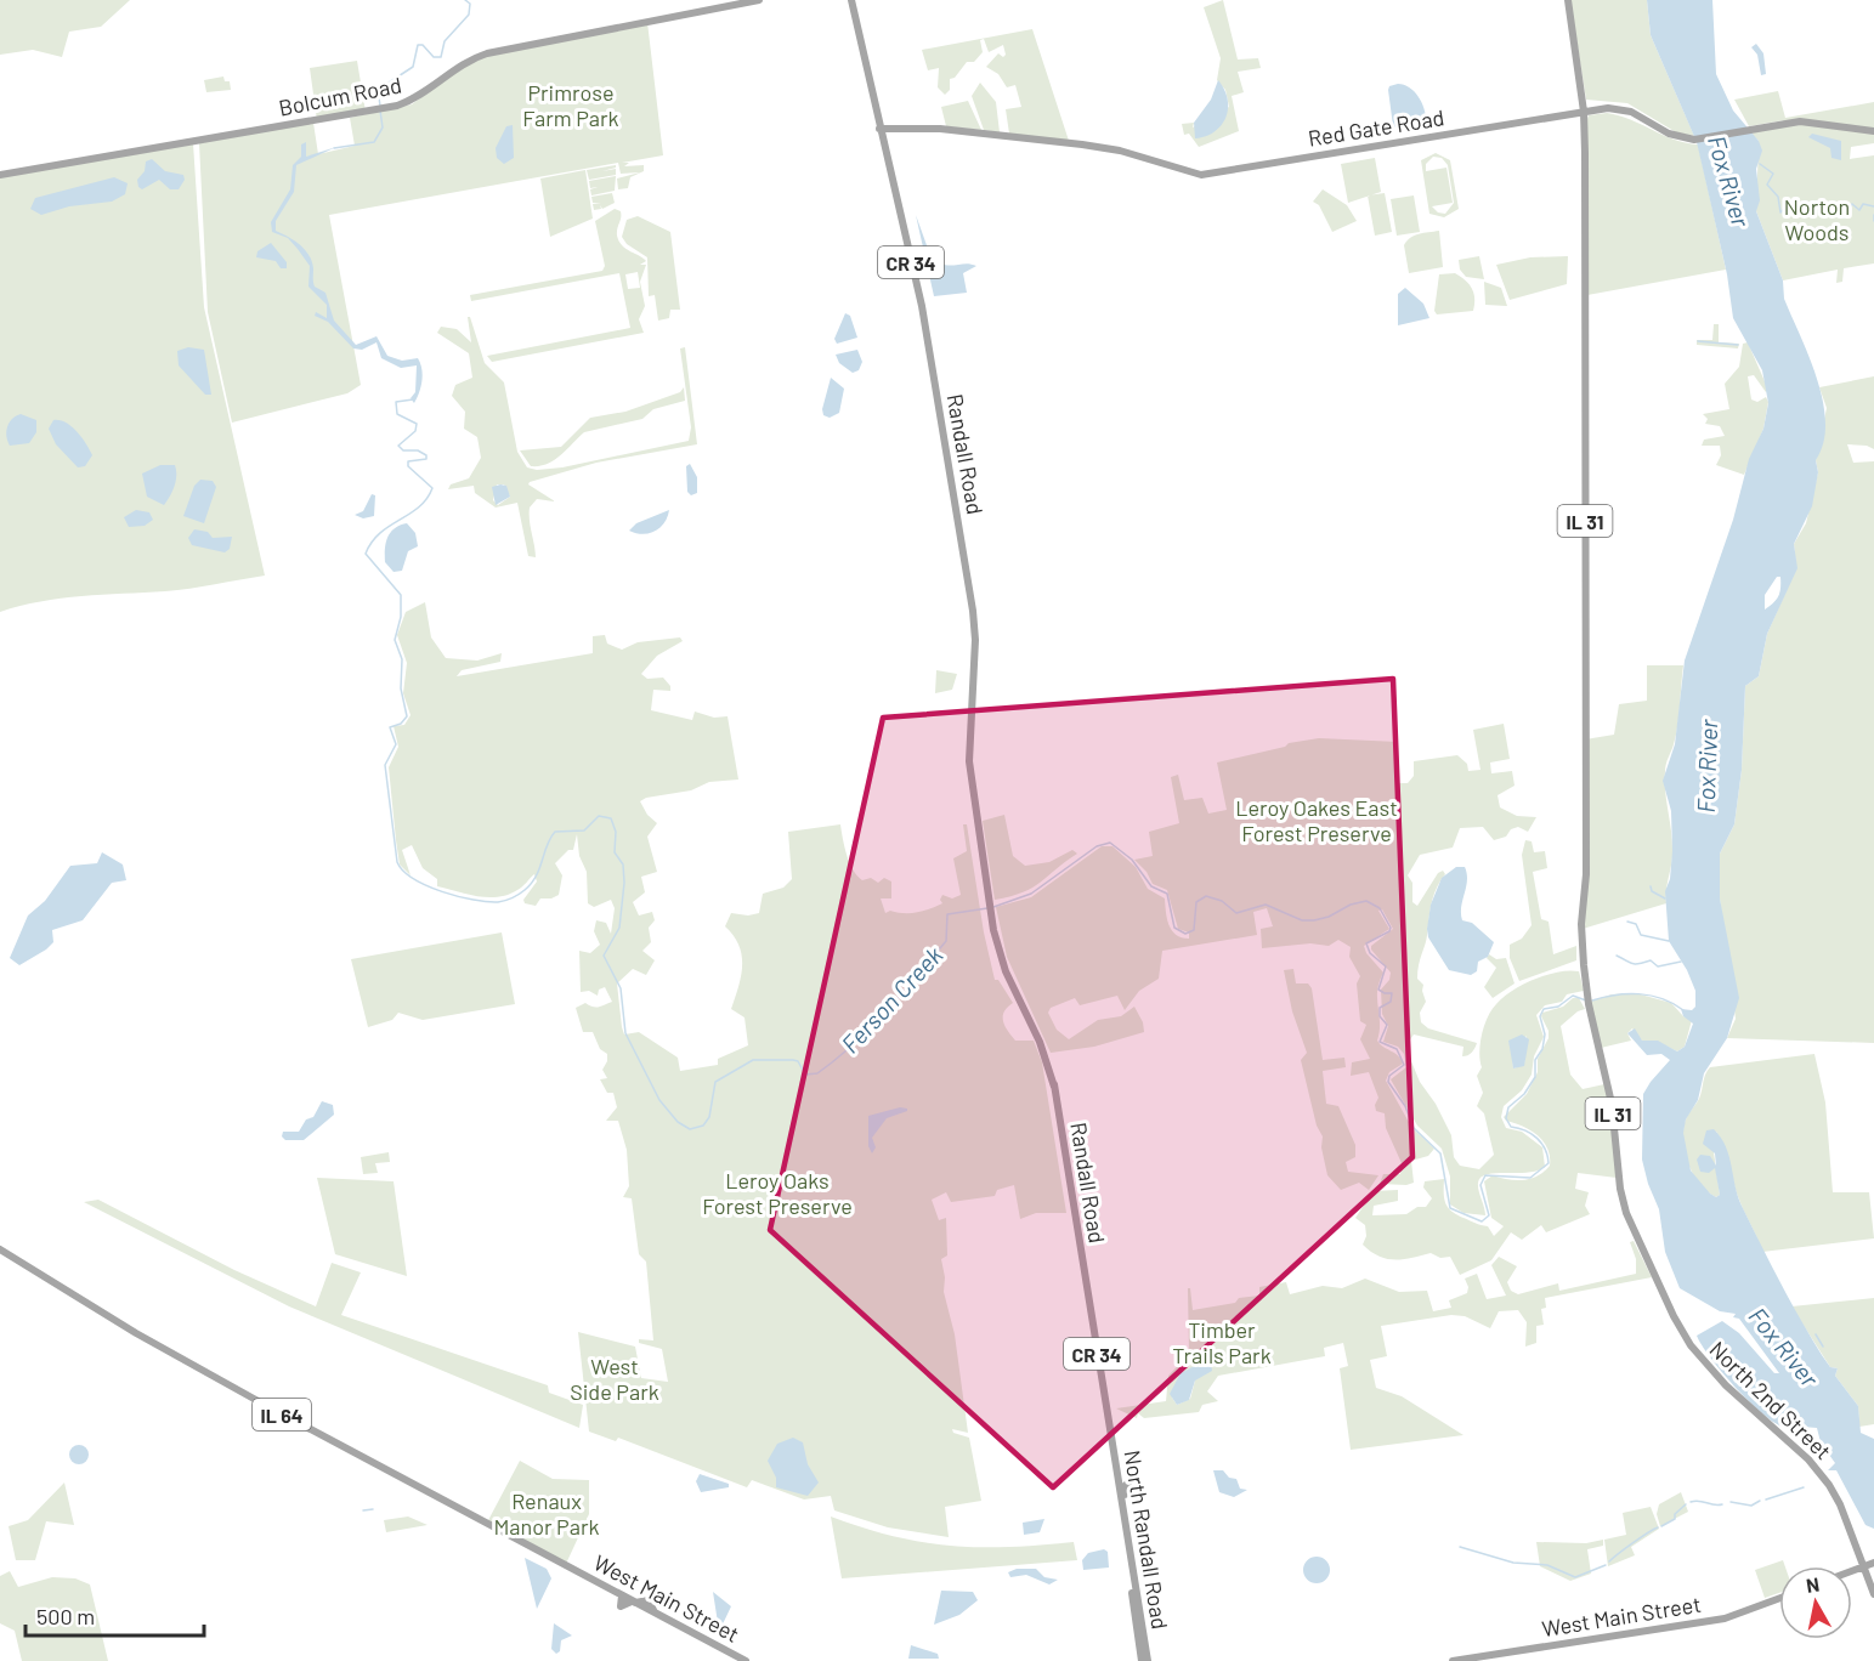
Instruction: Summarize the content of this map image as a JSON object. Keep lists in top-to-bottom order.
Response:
{
  "streets": {
    "main road": [
      "Bolcum Road",
      "Red Gate Road",
      "CR 34",
      "Randall Road",
      "IL 31",
      "North 2nd Street",
      "IL 64",
      "North Randall Road",
      "West Main Street"
    ]
  },
  "crossings": [
    ["Red Gate Road", "Randall Road"],
    ["Red Gate Road", "IL 31"],
    ["Red Gate Road", "North 2nd Street"],
    ["Randall Road", "North Randall Road"],
    ["IL 31", "North 2nd Street"]
  ],
  "water": ["Fox River", "Ferson Creek"],
  "parks": [
    "Primrose Farm Park",
    "Norton Woods",
    "Leroy Oakes East Forest Preserve",
    "Leroy Oaks Forest Preserve",
    "Timber Trails Park",
    "West Side Park",
    "Renaux Manor Park"
  ],
  "scale_bar": "500 m",
  "north": "top"
}
